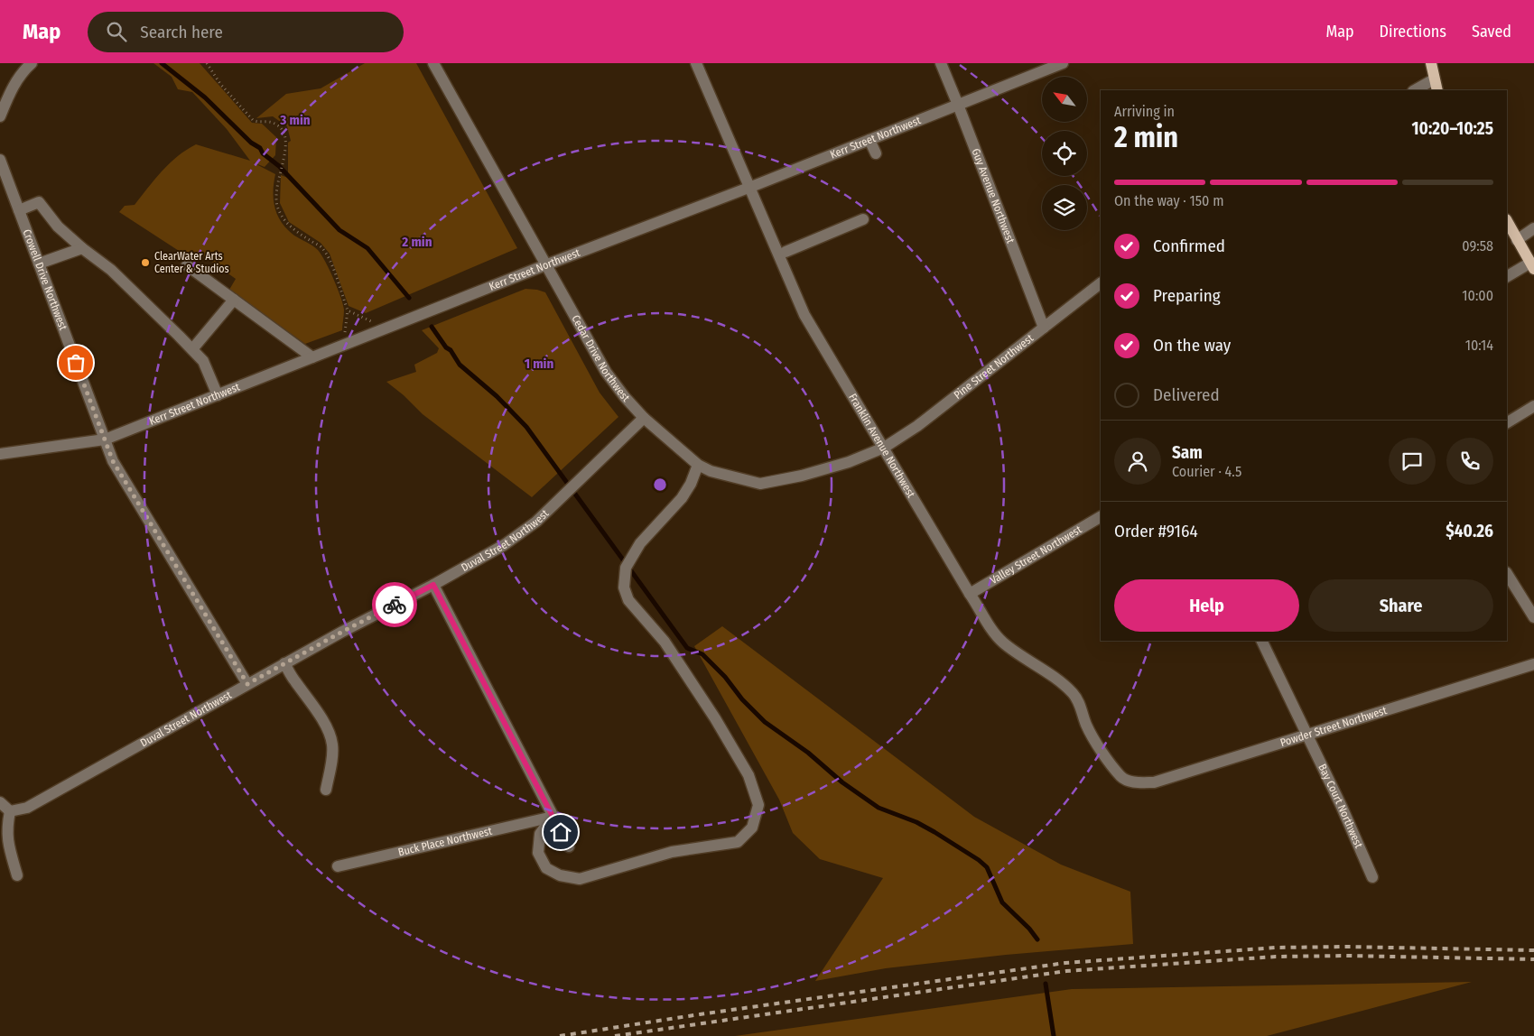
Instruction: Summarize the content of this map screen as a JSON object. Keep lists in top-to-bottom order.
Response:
{
  "streets": {
    "street": [
      "Kerr Street Northwest",
      "Guy Avenue Northwest",
      "Crowell Drive Northwest",
      "Cedar Drive Northwest",
      "Pine Street Northwest",
      "Franklin Avenue Northwest",
      "Duval Street Northwest",
      "Valley Street Northwest",
      "Powder Street Northwest",
      "Bay Court Northwest",
      "Buck Place Northwest"
    ]
  },
  "crossings": [
    ["Kerr Street Northwest", "Guy Avenue Northwest"],
    ["Kerr Street Northwest", "Crowell Drive Northwest"],
    ["Kerr Street Northwest", "Cedar Drive Northwest"],
    ["Kerr Street Northwest", "Franklin Avenue Northwest"],
    ["Guy Avenue Northwest", "Pine Street Northwest"],
    ["Crowell Drive Northwest", "Duval Street Northwest"],
    ["Cedar Drive Northwest", "Pine Street Northwest"],
    ["Cedar Drive Northwest", "Franklin Avenue Northwest"],
    ["Cedar Drive Northwest", "Duval Street Northwest"],
    ["Pine Street Northwest", "Franklin Avenue Northwest"],
    ["Franklin Avenue Northwest", "Valley Street Northwest"],
    ["Franklin Avenue Northwest", "Powder Street Northwest"],
    ["Powder Street Northwest", "Bay Court Northwest"]
  ],
  "places": ["ClearWater Arts Center & Studios"],
  "north": "top left",
  "page": {
    "header": "Map",
    "search": "Search here",
    "nav": ["Map", "Directions", "Saved"],
    "heading": ["2 min", "Arriving in", "10:20–10:25"],
    "panel": [
      "Sam",
      "Courier · 4.5",
      "Order #9164",
      "$40.26"
    ],
    "bar": "On the way · 150 m",
    "list": [
      ["Confirmed", "09:58"],
      ["Preparing", "10:00"],
      ["On the way", "10:14"],
      "Delivered"
    ],
    "buttons": ["Help", "Share"]
  },
  "rings": ["3 min", "2 min", "1 min"]
}
